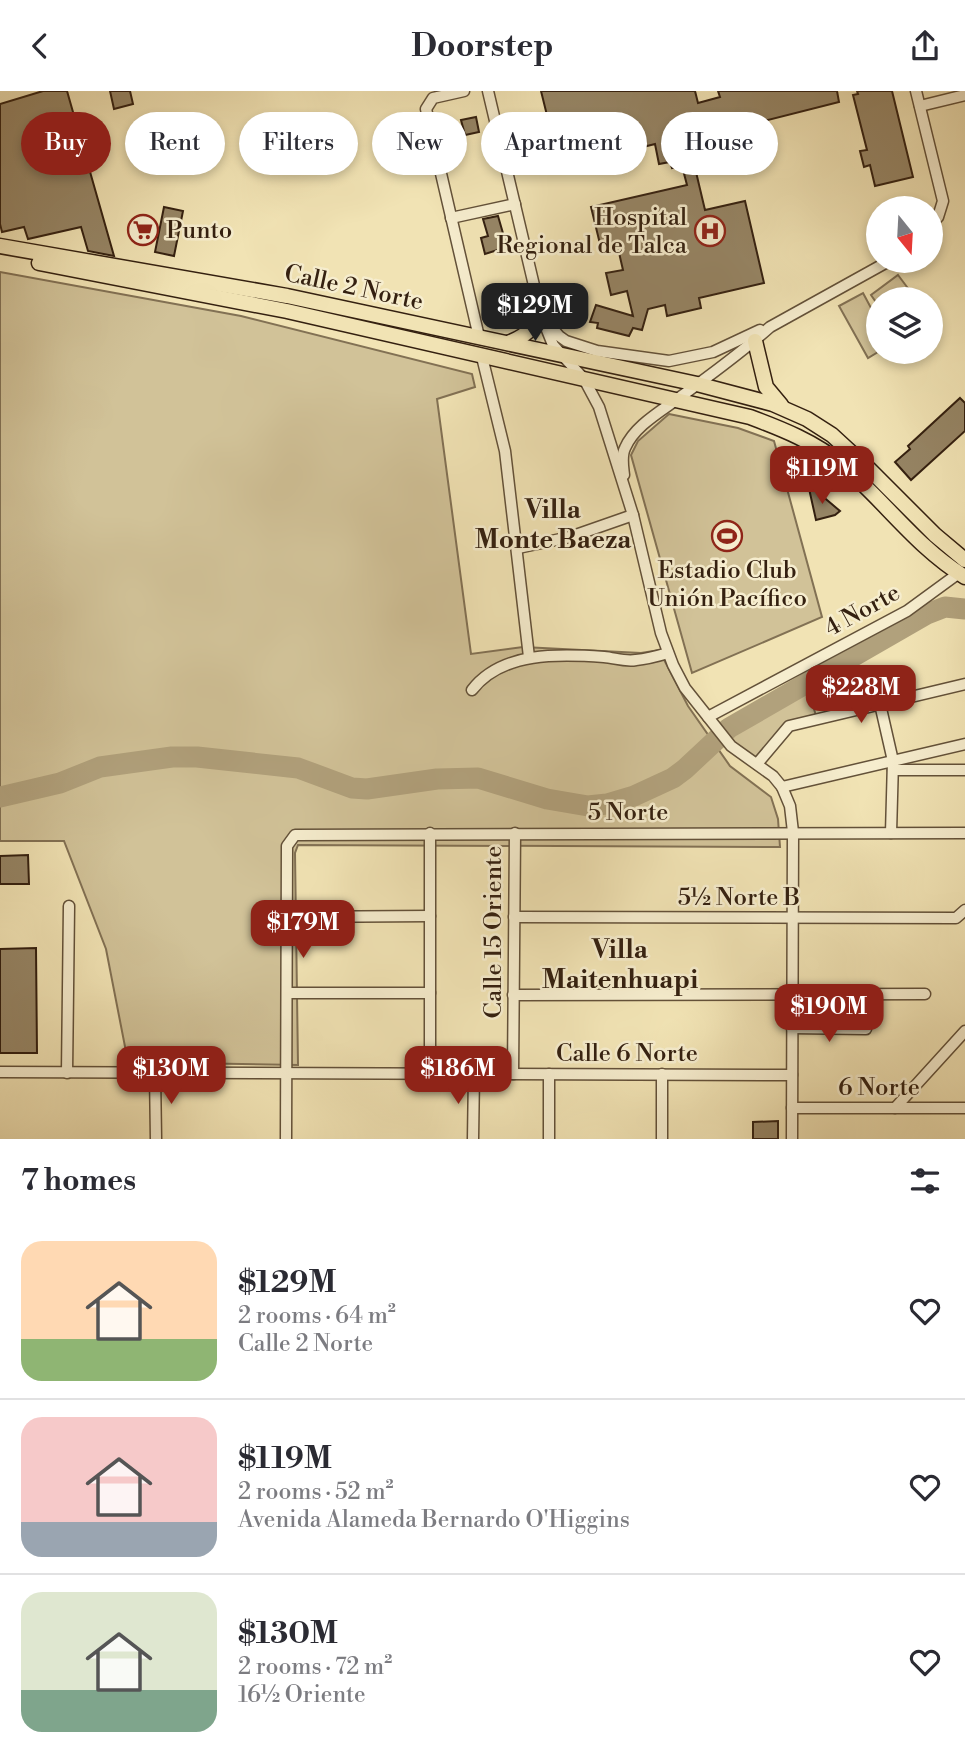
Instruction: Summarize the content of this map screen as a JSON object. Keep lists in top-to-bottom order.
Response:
{
  "streets": {
    "main road": ["Calle 2 Norte"],
    "street": [
      "4 Norte",
      "5 Norte",
      "5½ Norte B",
      "Calle 15 Oriente",
      "Calle 6 Norte",
      "6 Norte"
    ]
  },
  "crossings": [
    ["Calle 2 Norte", "4 Norte"],
    ["5 Norte", "Calle 15 Oriente"],
    ["5½ Norte B", "Calle 15 Oriente"],
    ["Calle 15 Oriente", "Calle 6 Norte"]
  ],
  "districts": ["Villa Monte Baeza", "Villa Maitenhuapi"],
  "places": {
    "supermarket": ["Punto"],
    "hospital": ["Hospital Regional de Talca"],
    "sports": ["Estadio Club Unión Pacífico"]
  },
  "north": "bottom",
  "page": {
    "header": "Doorstep",
    "chip": [
      "Buy",
      "Rent",
      "Filters",
      "New",
      "Apartment",
      "House"
    ],
    "price": [
      "$129M",
      "$119M",
      "$228M",
      "$179M",
      "$190M",
      "$130M",
      "$186M"
    ],
    "heading": "7 homes",
    "list": [
      {
        "name": "$129M",
        "note": "2 rooms · 64 m² · Calle 2 Norte"
      },
      {
        "name": "$119M",
        "note": "2 rooms · 52 m² · Avenida Alameda Bernardo O'Higgins"
      },
      {
        "name": "$130M",
        "note": "2 rooms · 72 m² · 16½ Oriente"
      }
    ]
  }
}
